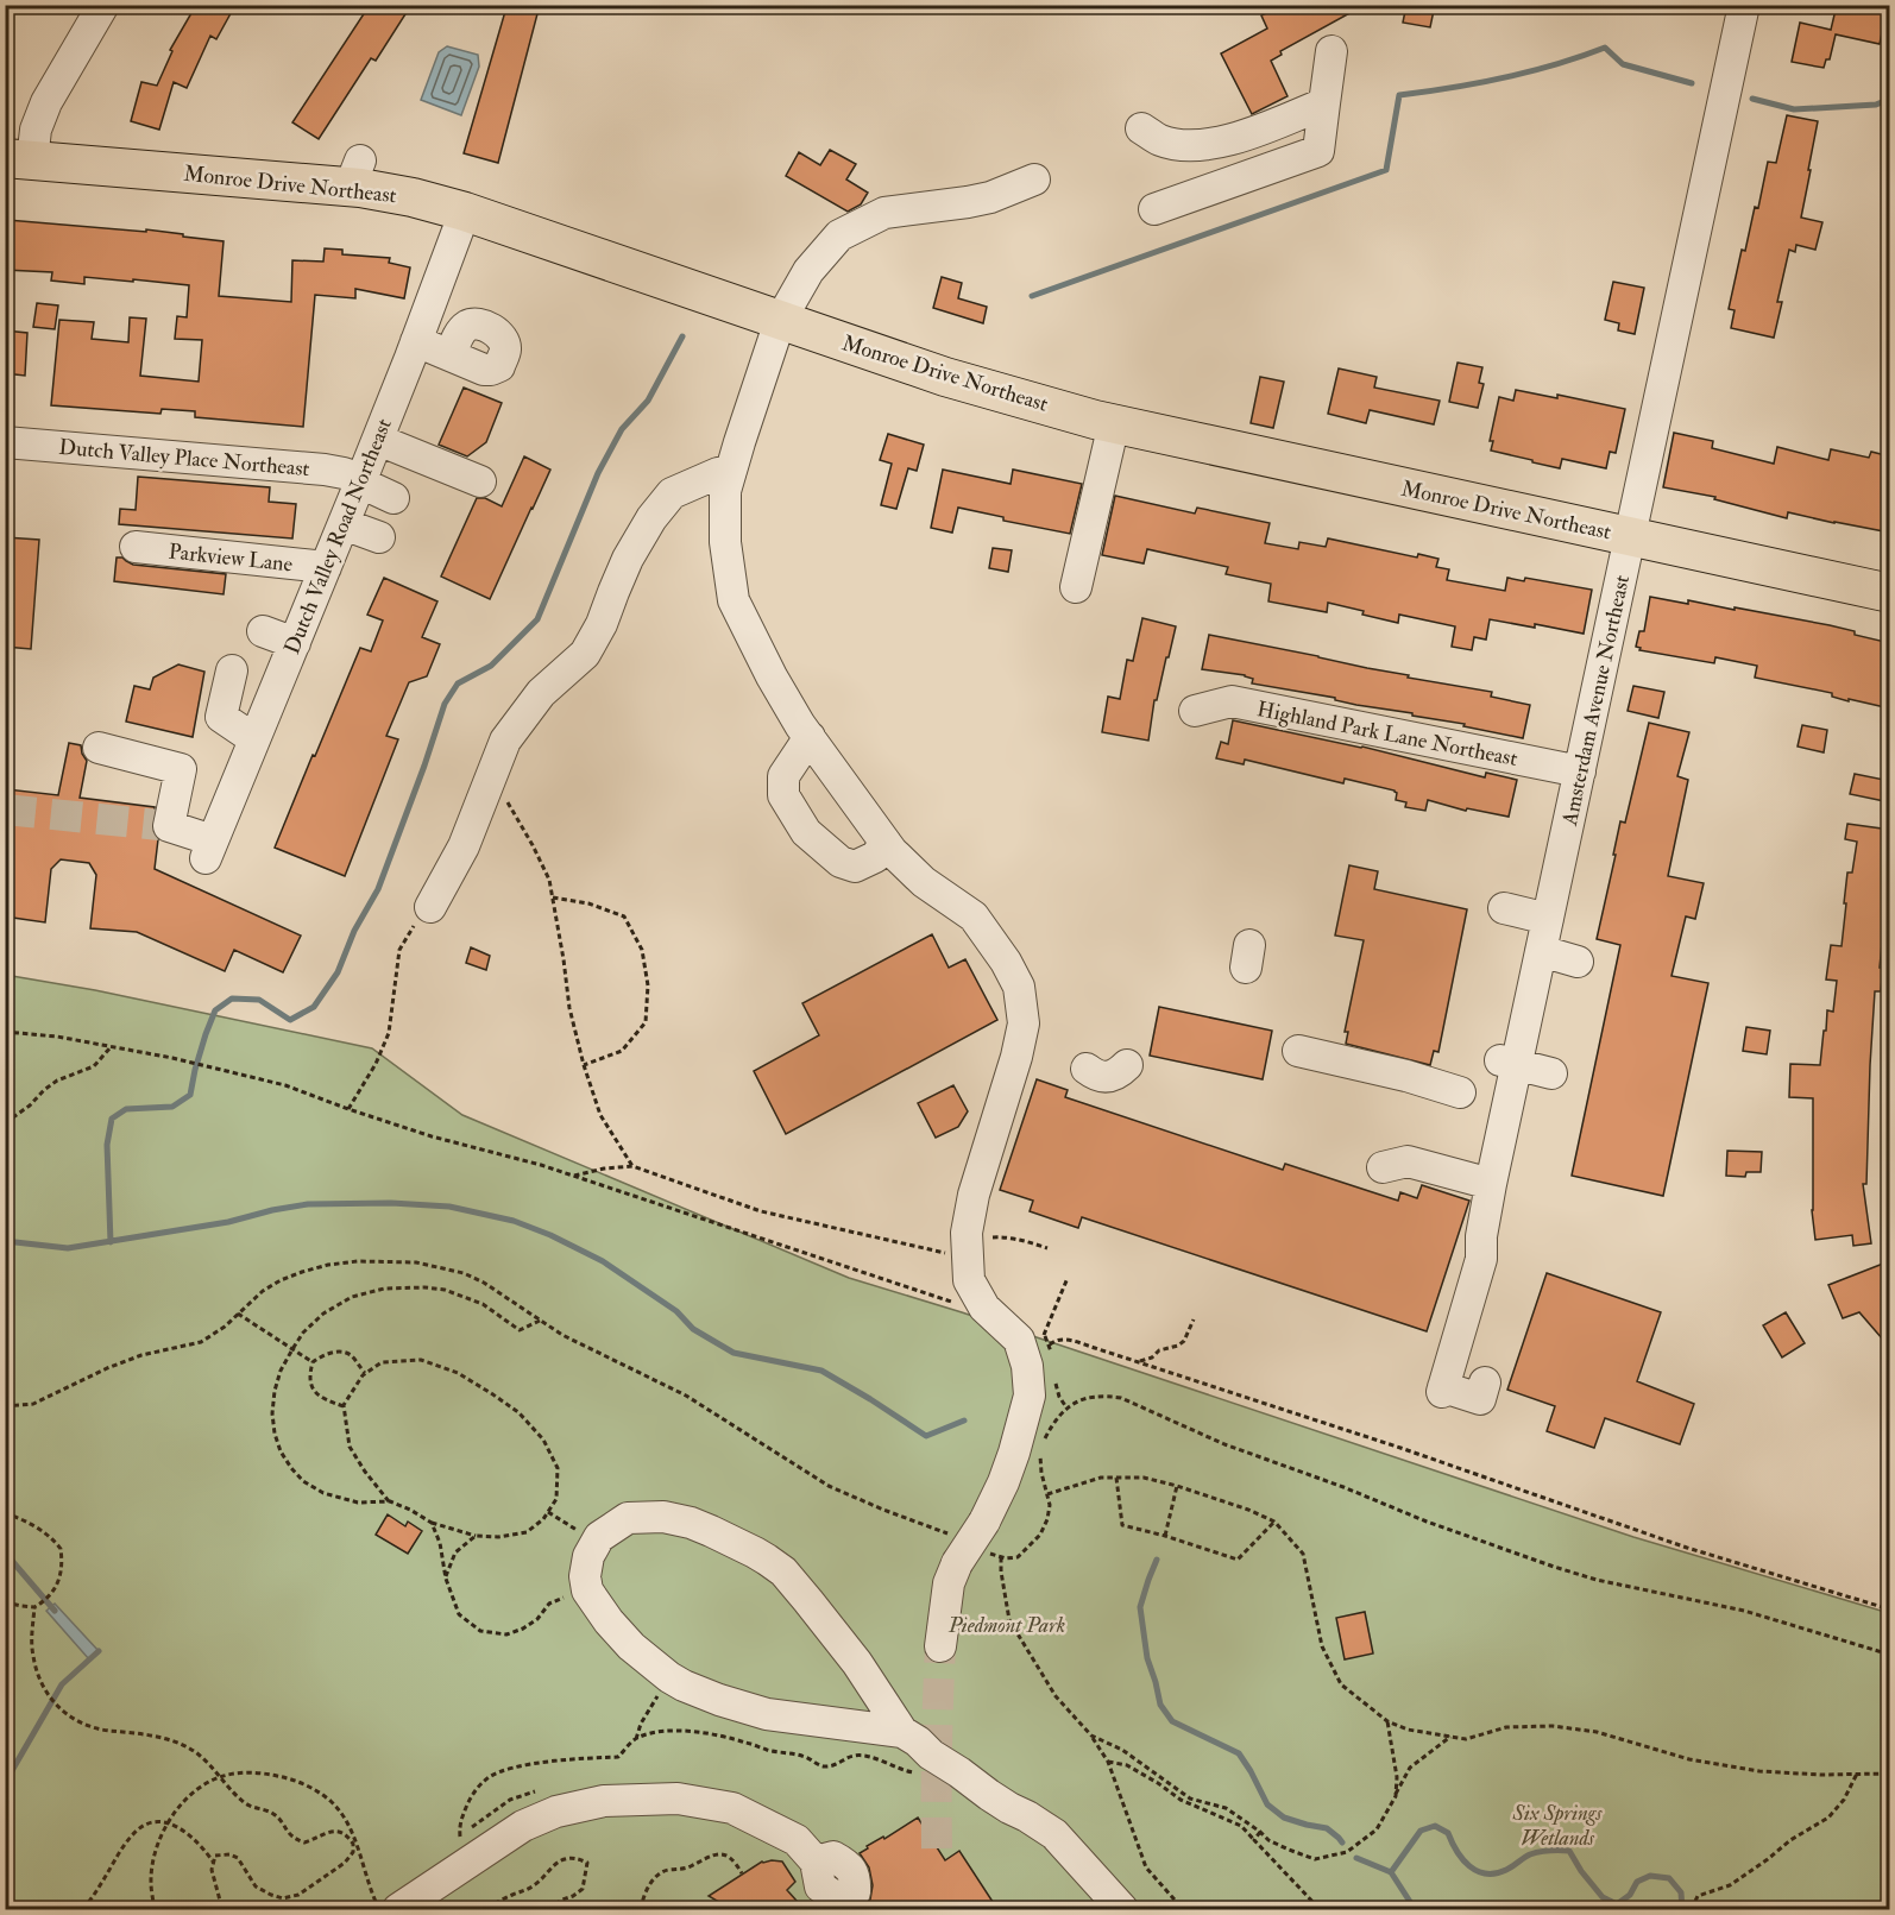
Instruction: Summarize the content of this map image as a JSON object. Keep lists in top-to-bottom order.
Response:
{
  "streets": {
    "main road": ["Monroe Drive Northeast"],
    "street": [
      "Dutch Valley Place Northeast",
      "Dutch Valley Road Northeast",
      "Parkview Lane",
      "Amsterdam Avenue Northeast",
      "Highland Park Lane Northeast"
    ]
  },
  "crossings": [
    ["Monroe Drive Northeast", "Dutch Valley Road Northeast"],
    ["Monroe Drive Northeast", "Amsterdam Avenue Northeast"],
    ["Dutch Valley Place Northeast", "Dutch Valley Road Northeast"],
    ["Dutch Valley Road Northeast", "Parkview Lane"],
    ["Amsterdam Avenue Northeast", "Highland Park Lane Northeast"]
  ],
  "parks": ["Piedmont Park", "Six Springs Wetlands"]
}
